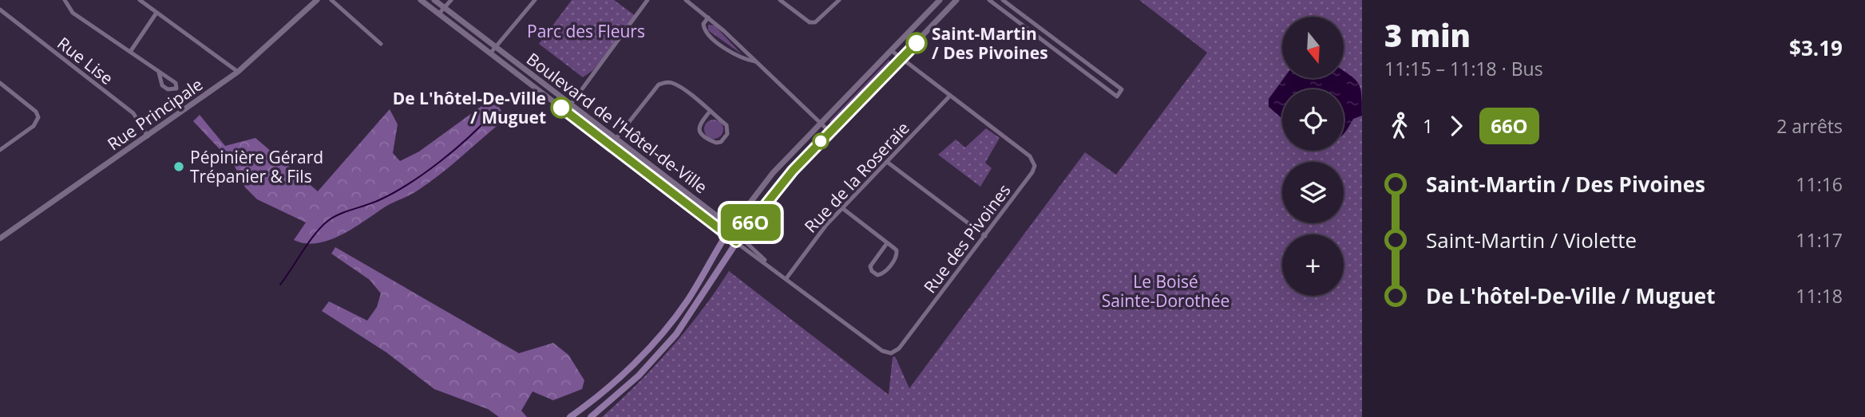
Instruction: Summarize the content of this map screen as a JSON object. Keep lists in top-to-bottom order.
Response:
{
  "streets": {
    "street": [
      "Rue Lise",
      "Rue Principale",
      "Boulevard de l'Hôtel-de-Ville",
      "Rue de la Roseraie",
      "Rue des Pivoines"
    ]
  },
  "crossings": [
    ["Rue Lise", "Rue Principale"],
    ["Boulevard de l'Hôtel-de-Ville", "Rue des Pivoines"],
    ["Rue de la Roseraie", "Rue des Pivoines"]
  ],
  "parks": ["Parc des Fleurs", "Le Boisé Sainte-Dorothée"],
  "places": ["Saint-Martin / Des Pivoines", "De L'hôtel-De-Ville / Muguet", "Pépinière Gérard Trépanier & Fils"],
  "lines": ["bus line 66O"],
  "north": "bottom",
  "page": {
    "on_map": "66O",
    "heading": ["3 min", "11:15 – 11:18 · Bus", "$3.19"],
    "map_buttons": "+",
    "legs": ["1", "66O", "2 arrêts"],
    "list": [
      {
        "name": "Saint-Martin / Des Pivoines",
        "value": "11:16"
      },
      {
        "name": "Saint-Martin / Violette",
        "value": "11:17"
      },
      {
        "name": "De L'hôtel-De-Ville / Muguet",
        "value": "11:18"
      }
    ]
  }
}
